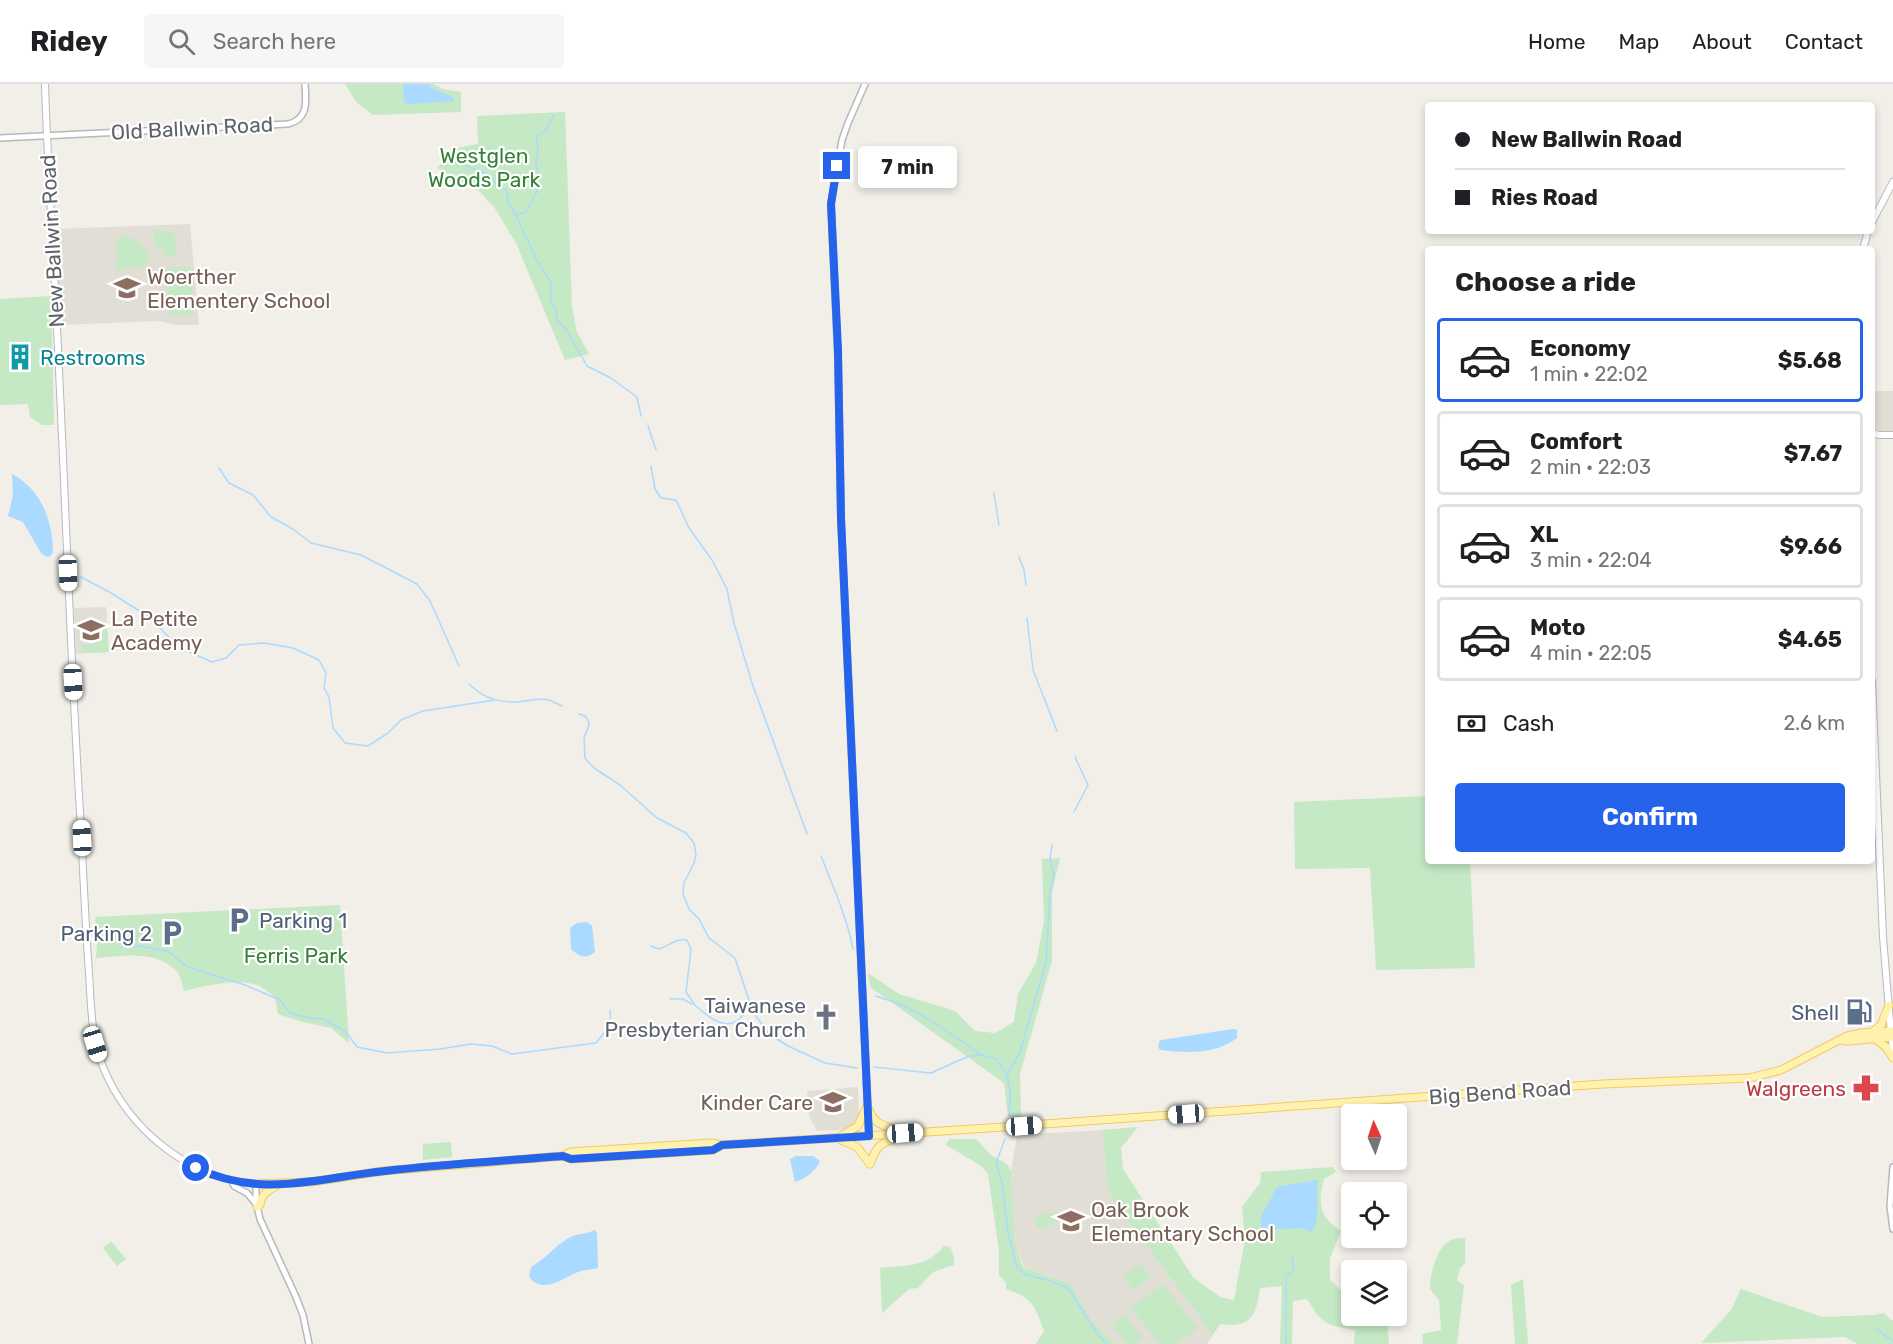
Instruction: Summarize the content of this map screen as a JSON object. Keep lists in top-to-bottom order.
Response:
{
  "streets": {
    "main road": ["New Ballwin Road", "Big Bend Road"],
    "street": ["Old Ballwin Road"]
  },
  "crossings": [
    ["Old Ballwin Road", "New Ballwin Road"],
    ["New Ballwin Road", "Big Bend Road"]
  ],
  "parks": ["Westglen Woods Park", "Ferris Park"],
  "places": {
    "school or university": [
      "Woerther Elementery School",
      "La Petite Academy",
      "Kinder Care",
      "Oak Brook Elementary School"
    ],
    "building": ["Restrooms"],
    "parking": ["Parking 1", "Parking 2"],
    "fuel station": ["Shell"],
    "church": ["Taiwanese Presbyterian Church"],
    "pharmacy": ["Walgreens"]
  },
  "north": "top",
  "page": {
    "header": "Ridey",
    "search": "Search here",
    "nav": [
      "Home",
      "Map",
      "About",
      "Contact"
    ],
    "banner": ["New Ballwin Road", "Ries Road"],
    "bubble": "7 min",
    "heading": "Choose a ride",
    "list": [
      {
        "name": "Economy",
        "note": "1 min · 22:02",
        "value": "$5.68"
      },
      {
        "name": "Comfort",
        "note": "2 min · 22:03",
        "value": "$7.67"
      },
      {
        "name": "XL",
        "note": "3 min · 22:04",
        "value": "$9.66"
      },
      {
        "name": "Moto",
        "note": "4 min · 22:05",
        "value": "$4.65"
      }
    ],
    "pay": ["Cash", "2.6 km"],
    "buttons": "Confirm"
  }
}
